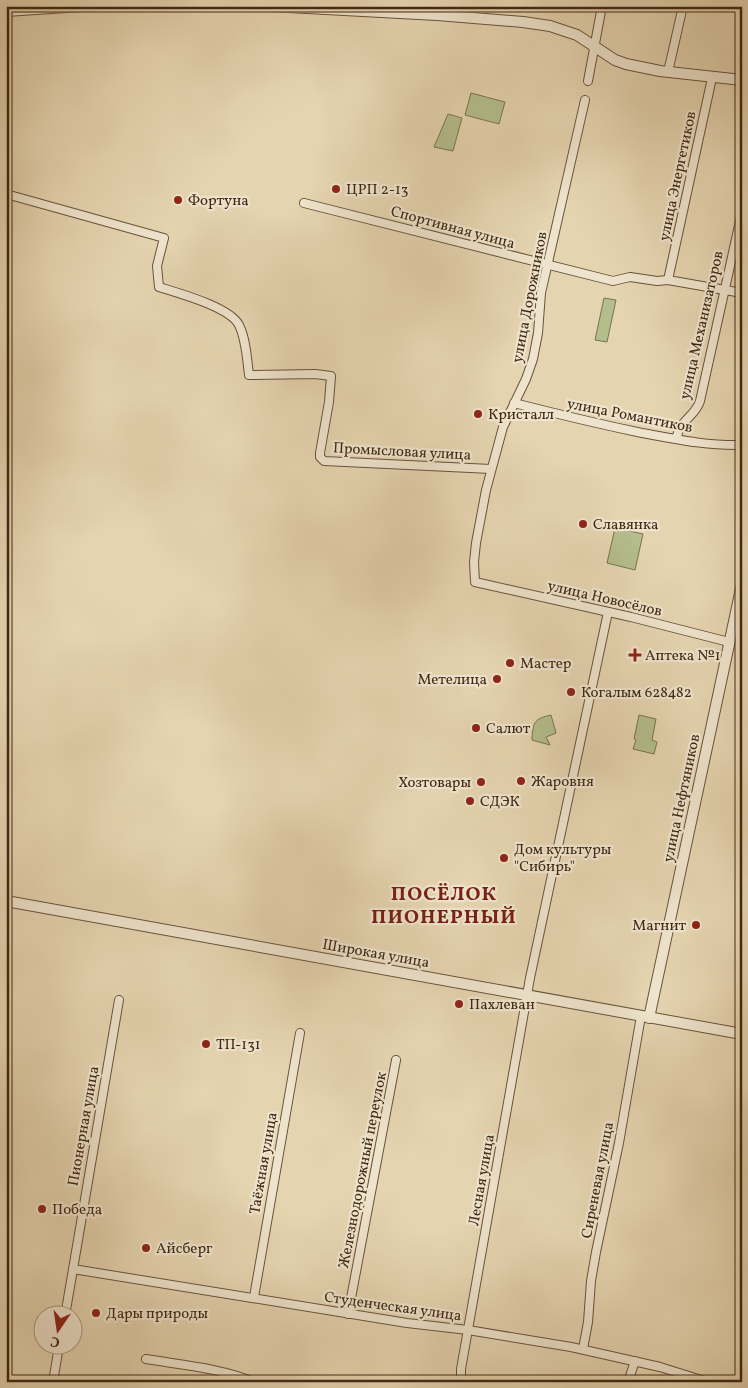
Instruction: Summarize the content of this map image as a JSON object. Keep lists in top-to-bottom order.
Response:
{
  "streets": {
    "street": [
      "улица Энергетиков",
      "Спортивная улица",
      "улица Дорожников",
      "улица Механизаторов",
      "улица Романтиков",
      "Промысловая улица",
      "улица Новосёлов",
      "улица Нефтяников",
      "Широкая улица",
      "Пионерная улица",
      "Таёжная улица",
      "Железнодорожный переулок",
      "Лесная улица",
      "Сиреневая улица",
      "Студенческая улица"
    ]
  },
  "crossings": [
    ["улица Энергетиков", "Спортивная улица"],
    ["Спортивная улица", "улица Дорожников"],
    ["Спортивная улица", "улица Механизаторов"],
    ["улица Дорожников", "улица Романтиков"],
    ["улица Дорожников", "Промысловая улица"],
    ["улица Дорожников", "улица Новосёлов"],
    ["улица Механизаторов", "улица Романтиков"],
    ["улица Новосёлов", "улица Нефтяников"],
    ["улица Новосёлов", "Лесная улица"],
    ["улица Нефтяников", "Широкая улица"],
    ["улица Нефтяников", "Сиреневая улица"],
    ["Широкая улица", "Лесная улица"],
    ["Широкая улица", "Сиреневая улица"],
    ["Пионерная улица", "Студенческая улица"],
    ["Таёжная улица", "Студенческая улица"],
    ["Железнодорожный переулок", "Студенческая улица"],
    ["Лесная улица", "Студенческая улица"],
    ["Сиреневая улица", "Студенческая улица"]
  ],
  "districts": ["ПОСЁЛОК ПИОНЕРНЫЙ"],
  "places": {
    "other": [
      "ЦРП 2-13",
      "Фортуна",
      "Кристалл",
      "Славянка",
      "Мастер",
      "Метелица",
      "Когалым 628482",
      "Салют",
      "Жаровня",
      "Хозтовары",
      "СДЭК",
      "Дом культуры \"Сибирь\"",
      "Магнит",
      "Пахлеван",
      "ТП-131",
      "Победа",
      "Айсберг",
      "Дары природы"
    ],
    "health": ["Аптека №1"]
  },
  "north": "bottom"
}
